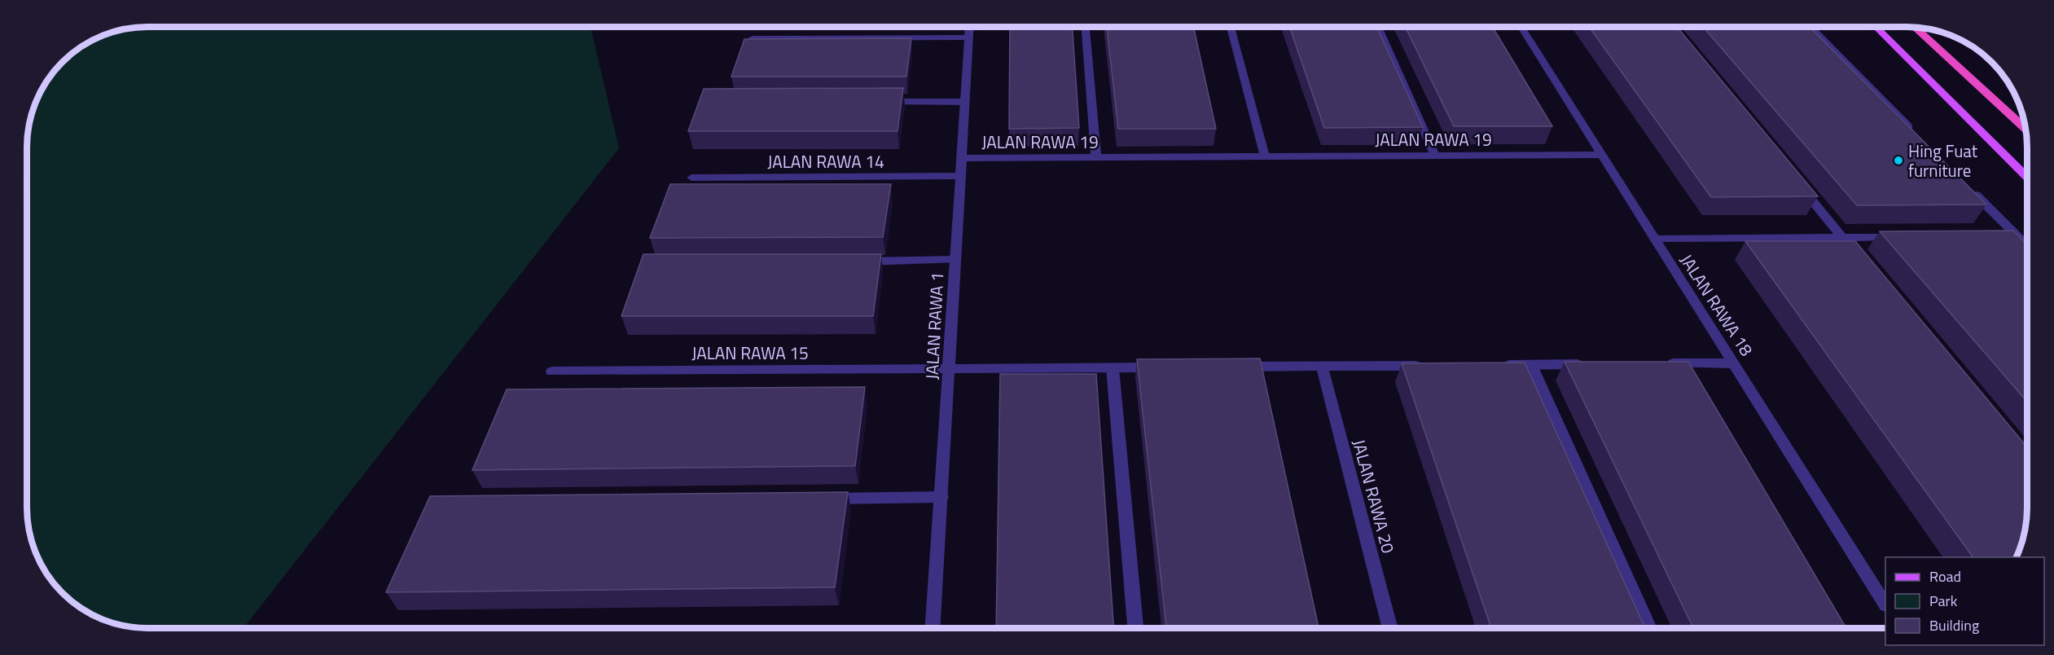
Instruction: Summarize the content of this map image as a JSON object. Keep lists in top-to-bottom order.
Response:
{
  "streets": {
    "street": [
      "JALAN RAWA 19",
      "JALAN RAWA 14",
      "JALAN RAWA 18",
      "JALAN RAWA 1",
      "JALAN RAWA 15",
      "JALAN RAWA 20"
    ]
  },
  "crossings": [
    ["JALAN RAWA 19", "JALAN RAWA 18"],
    ["JALAN RAWA 19", "JALAN RAWA 1"],
    ["JALAN RAWA 14", "JALAN RAWA 1"],
    ["JALAN RAWA 1", "JALAN RAWA 15"]
  ],
  "places": ["Hing Fuat furniture"],
  "legend": ["Road", "Park", "Building"]
}
